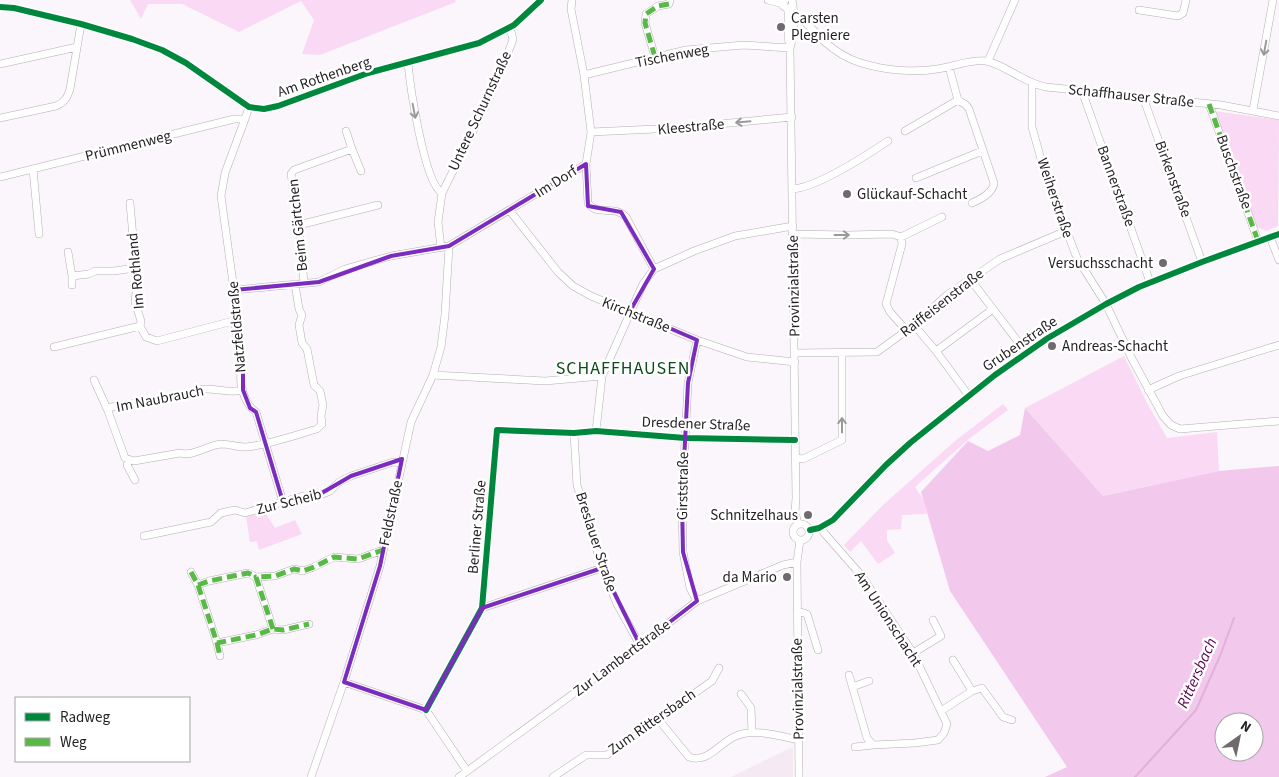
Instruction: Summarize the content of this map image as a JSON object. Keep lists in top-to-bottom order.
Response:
{
  "streets": {
    "street": [
      "Tischenweg",
      "Am Rothenberg",
      "Schaffhauser Straße",
      "Untere Schurnstraße",
      "Kleestraße",
      "Prümmenweg",
      "Buschstraße",
      "Birkenstraße",
      "Im Dorf",
      "Bannerstraße",
      "Weiherstraße",
      "Beim Gärtchen",
      "Im Rothland",
      "Provinzialstraße",
      "Raiffeisenstraße",
      "Kirchstraße",
      "Natzfeldstraße",
      "Grubenstraße",
      "Im Naubrauch",
      "Dresdener Straße",
      "Girststraße",
      "Zur Scheib",
      "Feldstraße",
      "Berliner Straße",
      "Breslauer Straße",
      "Am Unionschacht",
      "Zur Lambertstraße",
      "Zum Rittersbach"
    ]
  },
  "crossings": [
    ["Tischenweg", "Im Dorf"],
    ["Tischenweg", "Provinzialstraße"],
    ["Am Rothenberg", "Untere Schurnstraße"],
    ["Schaffhauser Straße", "Buschstraße"],
    ["Schaffhauser Straße", "Birkenstraße"],
    ["Schaffhauser Straße", "Bannerstraße"],
    ["Schaffhauser Straße", "Weiherstraße"],
    ["Untere Schurnstraße", "Im Dorf"],
    ["Untere Schurnstraße", "Feldstraße"],
    ["Kleestraße", "Im Dorf"],
    ["Kleestraße", "Provinzialstraße"],
    ["Prümmenweg", "Natzfeldstraße"],
    ["Buschstraße", "Grubenstraße"],
    ["Birkenstraße", "Grubenstraße"],
    ["Im Dorf", "Kirchstraße"],
    ["Im Dorf", "Feldstraße"],
    ["Bannerstraße", "Grubenstraße"],
    ["Weiherstraße", "Raiffeisenstraße"],
    ["Weiherstraße", "Grubenstraße"],
    ["Im Rothland", "Natzfeldstraße"],
    ["Provinzialstraße", "Kirchstraße"],
    ["Provinzialstraße", "Grubenstraße"],
    ["Provinzialstraße", "Dresdener Straße"],
    ["Provinzialstraße", "Zur Lambertstraße"],
    ["Kirchstraße", "Girststraße"],
    ["Natzfeldstraße", "Im Naubrauch"],
    ["Natzfeldstraße", "Zur Scheib"],
    ["Grubenstraße", "Am Unionschacht"],
    ["Dresdener Straße", "Girststraße"],
    ["Dresdener Straße", "Berliner Straße"],
    ["Girststraße", "Zur Lambertstraße"],
    ["Zur Scheib", "Feldstraße"],
    ["Berliner Straße", "Breslauer Straße"],
    ["Breslauer Straße", "Zur Lambertstraße"]
  ],
  "one_way": ["Kleestraße"],
  "districts": ["SCHAFFHAUSEN"],
  "water": ["Rittersbach"],
  "places": [
    "Carsten Plegniere",
    "Glückauf-Schacht",
    "Versuchsschacht",
    "Andreas-Schacht",
    "Schnitzelhaus",
    "da Mario"
  ],
  "legend": ["Radweg", "Weg"],
  "north": "top right"
}
